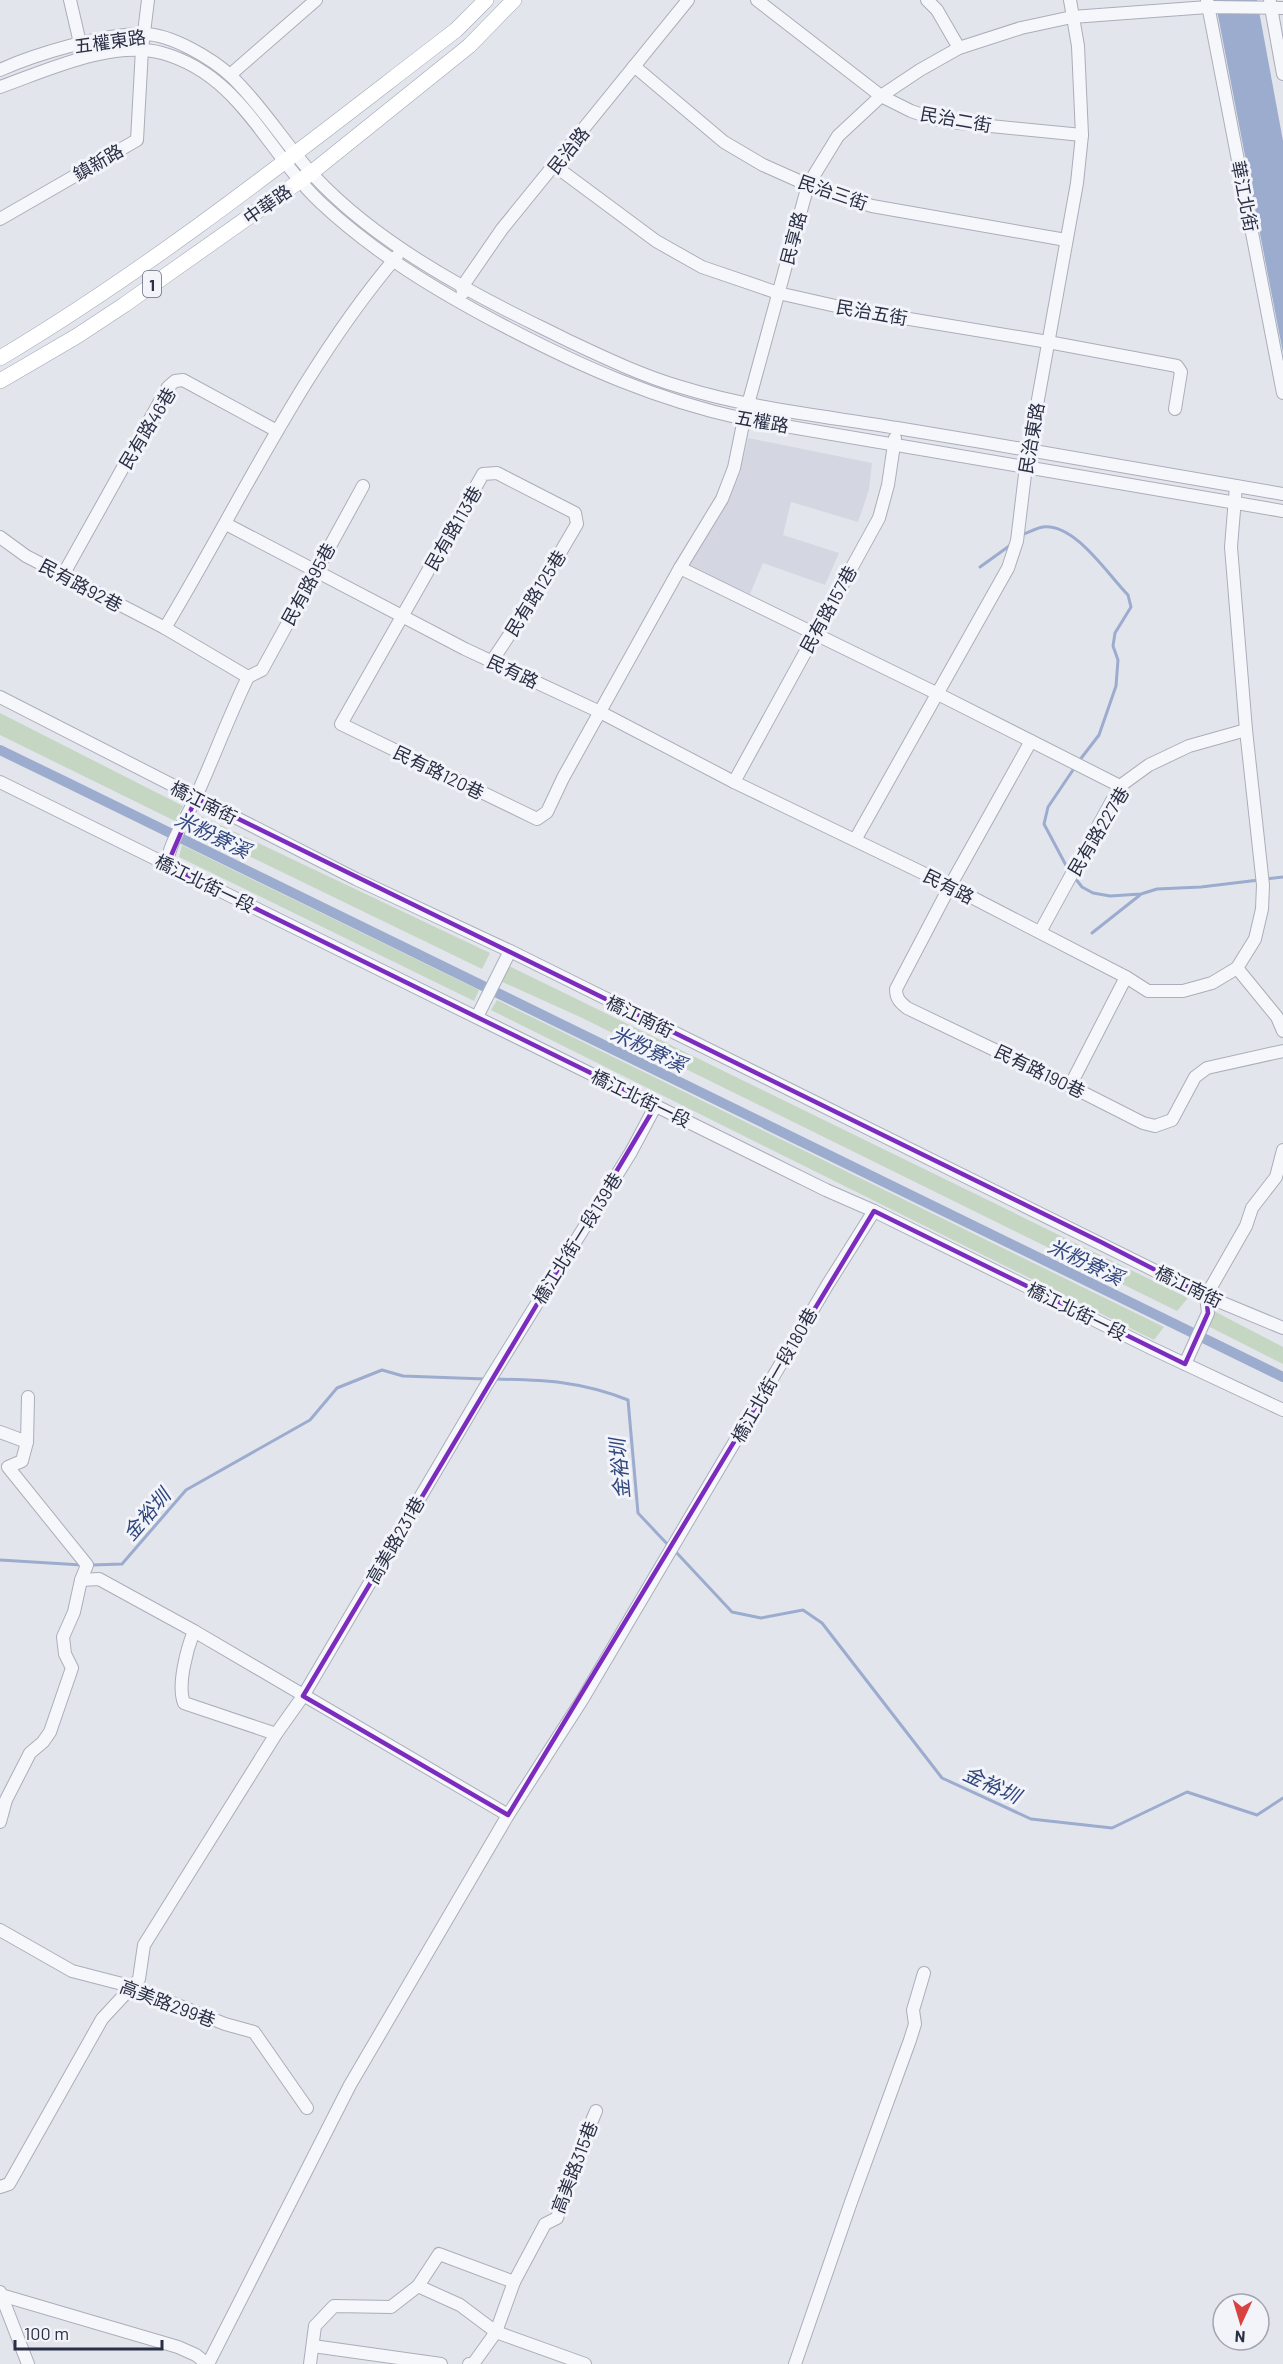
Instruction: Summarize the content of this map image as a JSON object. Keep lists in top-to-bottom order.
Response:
{
  "streets": {
    "main road": ["中華路", "1"],
    "street": [
      "五權東路",
      "民治二街",
      "民治路",
      "鎮新路",
      "民治三街",
      "華江北街",
      "民享路",
      "民治五街",
      "五權路",
      "民有路46巷",
      "民治東路",
      "民有路113巷",
      "民有路95巷",
      "民有路92巷",
      "民有路125巷",
      "民有路157巷",
      "民有路",
      "民有路120巷",
      "橋江南街",
      "民有路227巷",
      "橋江北街一段",
      "民有路190巷",
      "橋江北街一段139巷",
      "橋江北街一段180巷",
      "高美路231巷",
      "高美路299巷",
      "高美路315巷"
    ]
  },
  "crossings": [
    ["五權東路", "鎮新路"],
    ["五權東路", "中華路"],
    ["五權東路", "五權路"],
    ["民治二街", "民享路"],
    ["民治二街", "民治東路"],
    ["民治路", "民治三街"],
    ["民治路", "民治五街"],
    ["民治路", "五權路"],
    ["民治三街", "民享路"],
    ["民治三街", "民治東路"],
    ["華江北街", "民享路"],
    ["中華路", "五權路"],
    ["民享路", "民治五街"],
    ["民享路", "五權路"],
    ["民享路", "民治東路"],
    ["民享路", "民有路"],
    ["民享路", "民有路120巷"],
    ["民治五街", "民治東路"],
    ["五權路", "民治東路"],
    ["五權路", "民有路157巷"],
    ["五權路", "民有路"],
    ["民有路46巷", "民有路92巷"],
    ["民治東路", "民有路"],
    ["民有路113巷", "民有路125巷"],
    ["民有路113巷", "民有路"],
    ["民有路113巷", "民有路120巷"],
    ["民有路95巷", "民有路92巷"],
    ["民有路95巷", "民有路"],
    ["民有路125巷", "民有路"],
    ["民有路157巷", "民有路"],
    ["民有路", "民有路120巷"],
    ["民有路", "民有路227巷"],
    ["民有路", "民有路190巷"],
    ["橋江北街一段", "橋江北街一段139巷"],
    ["橋江北街一段", "橋江北街一段180巷"],
    ["橋江北街一段139巷", "高美路231巷"],
    ["高美路231巷", "高美路299巷"]
  ],
  "water": ["米粉寮溪", "金裕圳"],
  "scale_bar": "100 m",
  "north": "bottom"
}
